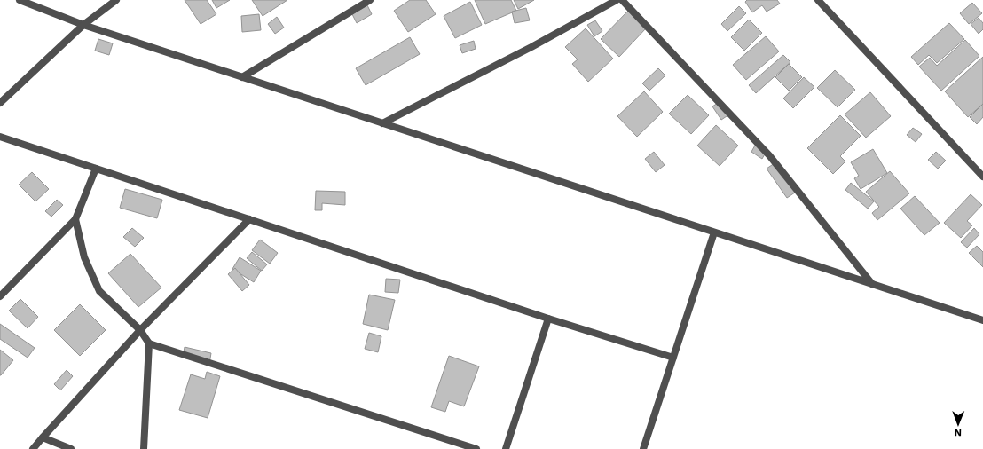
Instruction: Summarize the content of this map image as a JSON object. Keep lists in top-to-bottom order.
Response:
{
  "north": "bottom"
}
